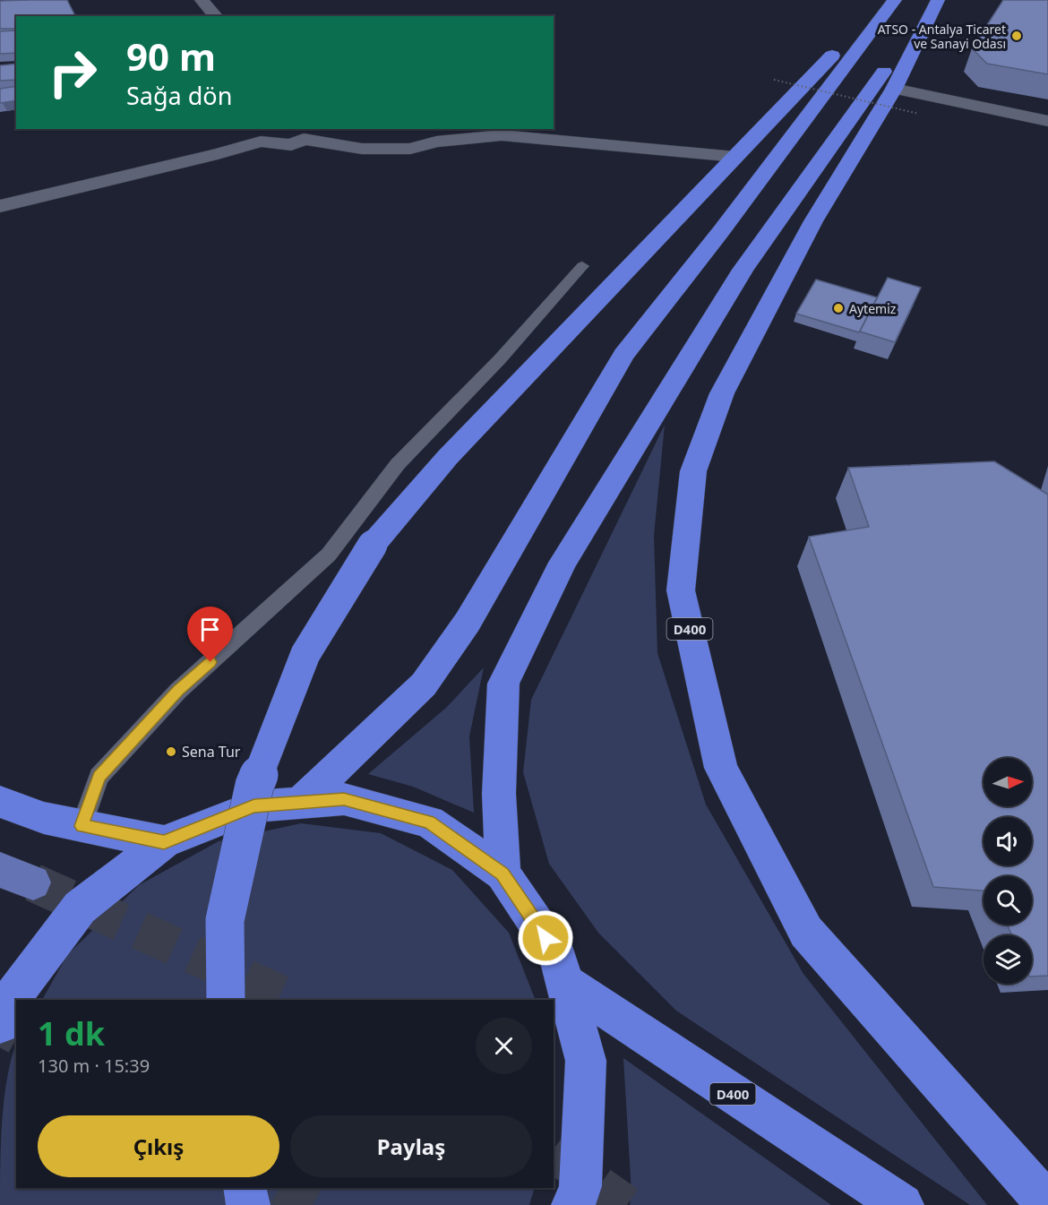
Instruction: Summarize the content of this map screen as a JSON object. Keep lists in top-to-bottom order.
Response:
{
  "streets": {
    "highway": ["D400"]
  },
  "places": ["ATSO - Antalya Ticaret ve Sanayi Odası", "Aytemiz", "Sena Tur"],
  "north": "right",
  "page": {
    "turn": ["90 m", "Sağa dön"],
    "heading": ["1 dk", "130 m · 15:39"],
    "buttons": ["Çıkış", "Paylaş"]
  }
}
